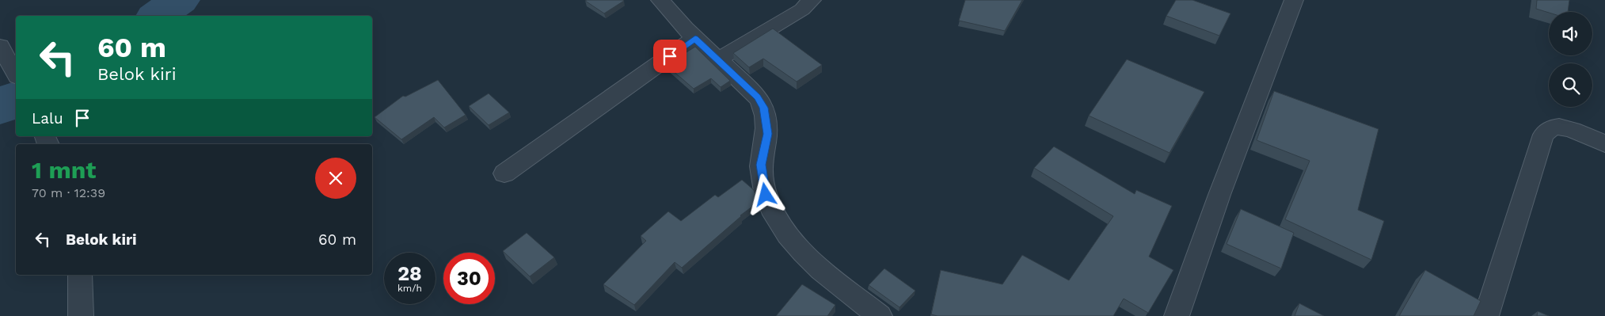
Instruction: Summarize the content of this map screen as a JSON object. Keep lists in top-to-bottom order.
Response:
{
  "page": {
    "turn": ["60 m", "Belok kiri"],
    "then": "Lalu",
    "heading": ["1 mnt", "70 m · 12:39"],
    "list": [
      {
        "name": "Belok kiri",
        "value": "60 m"
      }
    ],
    "speed": "28 km/h",
    "limit": "30"
  }
}
